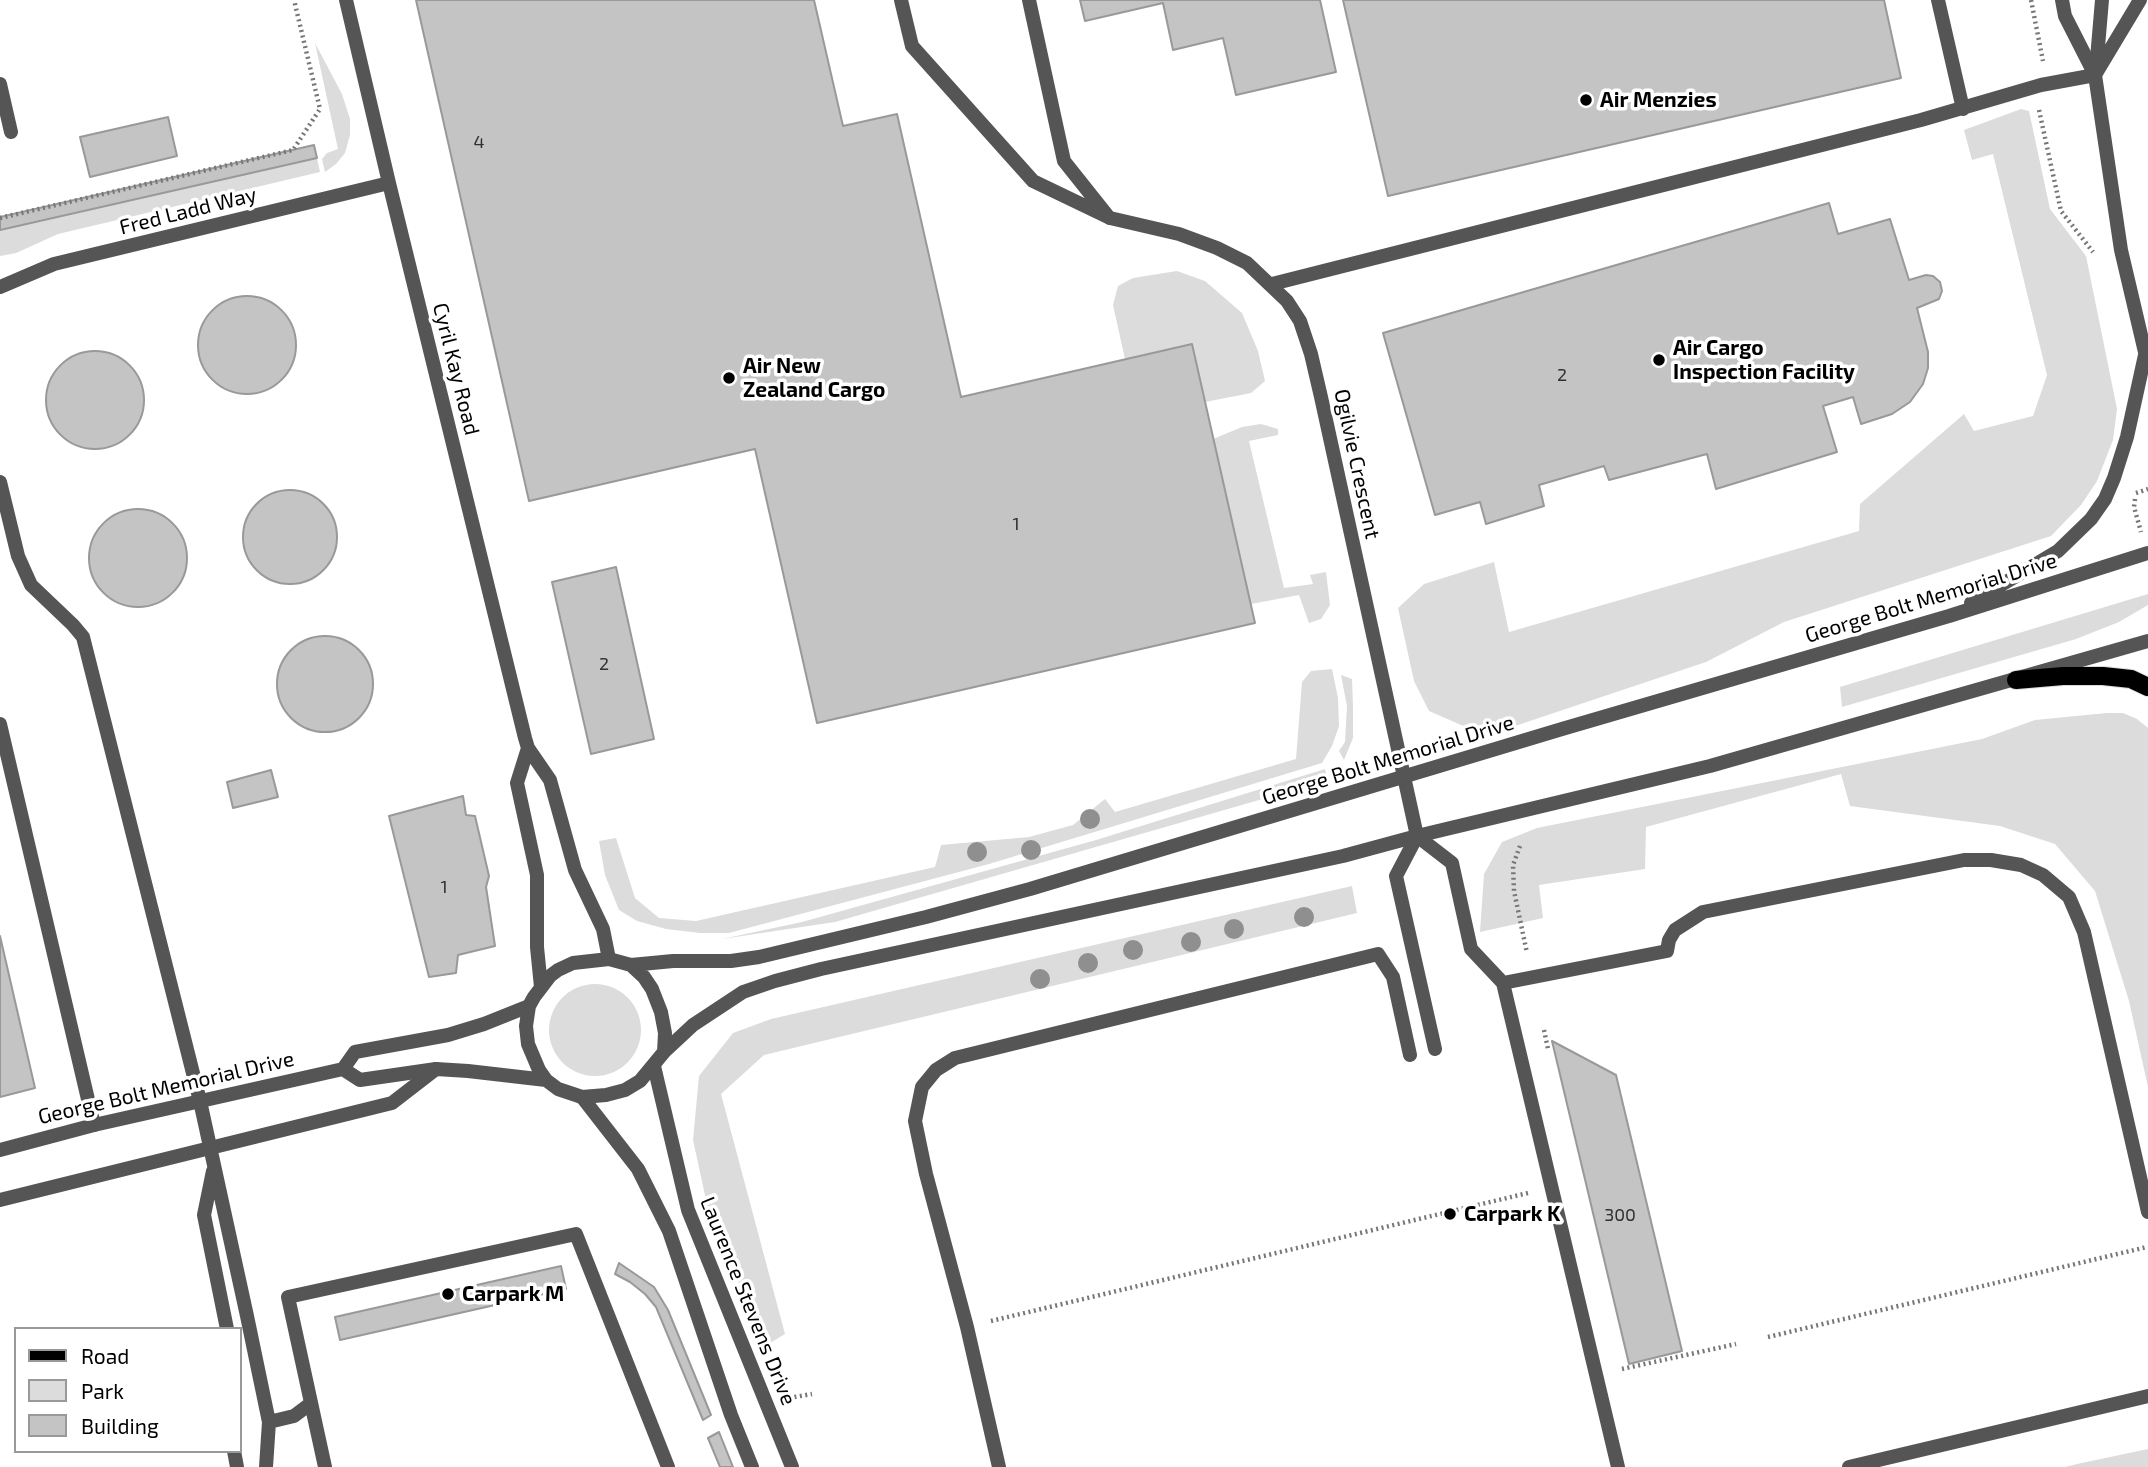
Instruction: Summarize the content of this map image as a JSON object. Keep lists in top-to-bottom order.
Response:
{
  "streets": {
    "street": [
      "Fred Ladd Way",
      "Cyril Kay Road",
      "Ogilvie Crescent",
      "George Bolt Memorial Drive",
      "Laurence Stevens Drive"
    ]
  },
  "crossings": [
    ["Fred Ladd Way", "Cyril Kay Road"],
    ["Cyril Kay Road", "George Bolt Memorial Drive"],
    ["Cyril Kay Road", "Laurence Stevens Drive"],
    ["Ogilvie Crescent", "George Bolt Memorial Drive"],
    ["George Bolt Memorial Drive", "Laurence Stevens Drive"]
  ],
  "places": [
    "Air Menzies",
    "Air Cargo Inspection Facility",
    "Air New Zealand Cargo",
    "Carpark K",
    "Carpark M"
  ],
  "house_numbers": [
    "4",
    "2",
    "1",
    "2",
    "1",
    "300"
  ],
  "legend": ["Road", "Park", "Building"]
}
